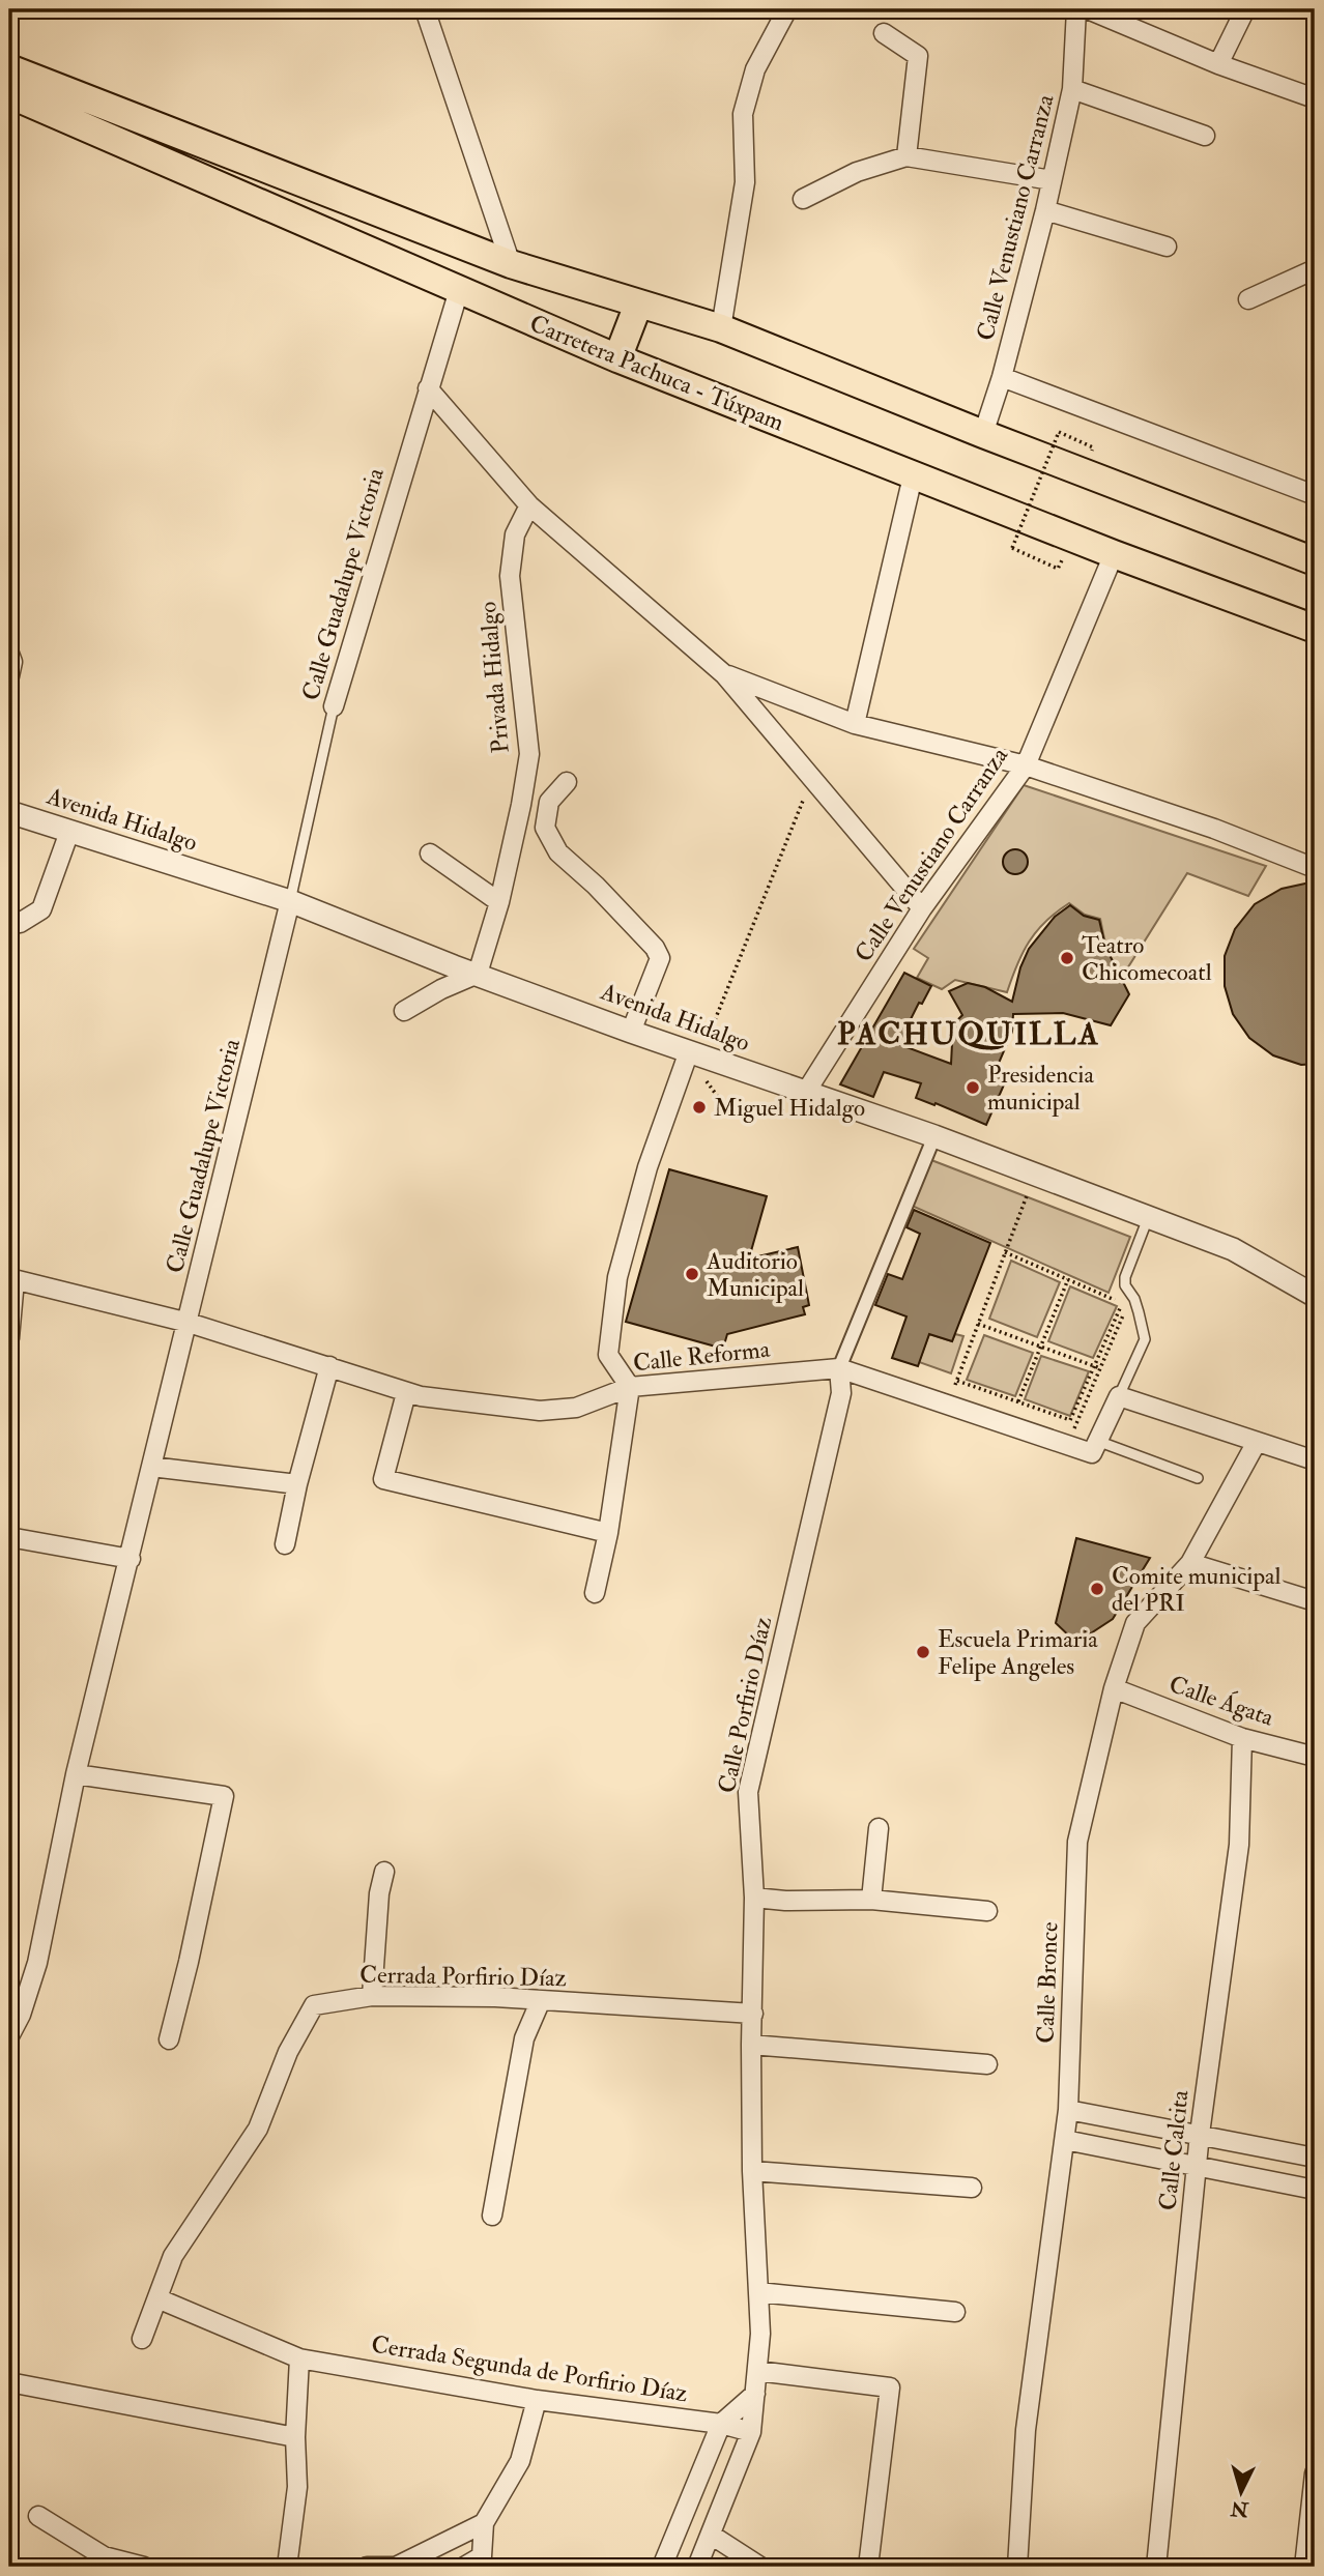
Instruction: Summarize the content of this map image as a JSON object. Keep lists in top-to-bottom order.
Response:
{
  "streets": {
    "main road": ["Carretera Pachuca - Túxpam"],
    "street": [
      "Calle Venustiano Carranza",
      "Calle Guadalupe Victoria",
      "Privada Hidalgo",
      "Avenida Hidalgo",
      "Calle Reforma",
      "Calle Ágata",
      "Calle Porfirio Díaz",
      "Cerrada Porfirio Díaz",
      "Calle Bronce",
      "Calle Calcita",
      "Cerrada Segunda de Porfirio Díaz"
    ]
  },
  "crossings": [
    ["Calle Venustiano Carranza", "Carretera Pachuca - Túxpam"],
    ["Calle Venustiano Carranza", "Avenida Hidalgo"],
    ["Carretera Pachuca - Túxpam", "Calle Guadalupe Victoria"],
    ["Calle Guadalupe Victoria", "Avenida Hidalgo"],
    ["Calle Guadalupe Victoria", "Calle Reforma"],
    ["Privada Hidalgo", "Avenida Hidalgo"],
    ["Avenida Hidalgo", "Calle Porfirio Díaz"],
    ["Calle Reforma", "Calle Porfirio Díaz"],
    ["Calle Ágata", "Calle Bronce"],
    ["Calle Ágata", "Calle Calcita"],
    ["Calle Porfirio Díaz", "Cerrada Porfirio Díaz"],
    ["Calle Porfirio Díaz", "Cerrada Segunda de Porfirio Díaz"]
  ],
  "districts": ["PACHUQUILLA"],
  "places": [
    "Teatro Chicomecoatl",
    "Presidencia municipal",
    "Miguel Hidalgo",
    "Auditorio Municipal",
    "Comite municipal del PRI",
    "Escuela Primaria Felipe Angeles"
  ],
  "north": "bottom"
}
